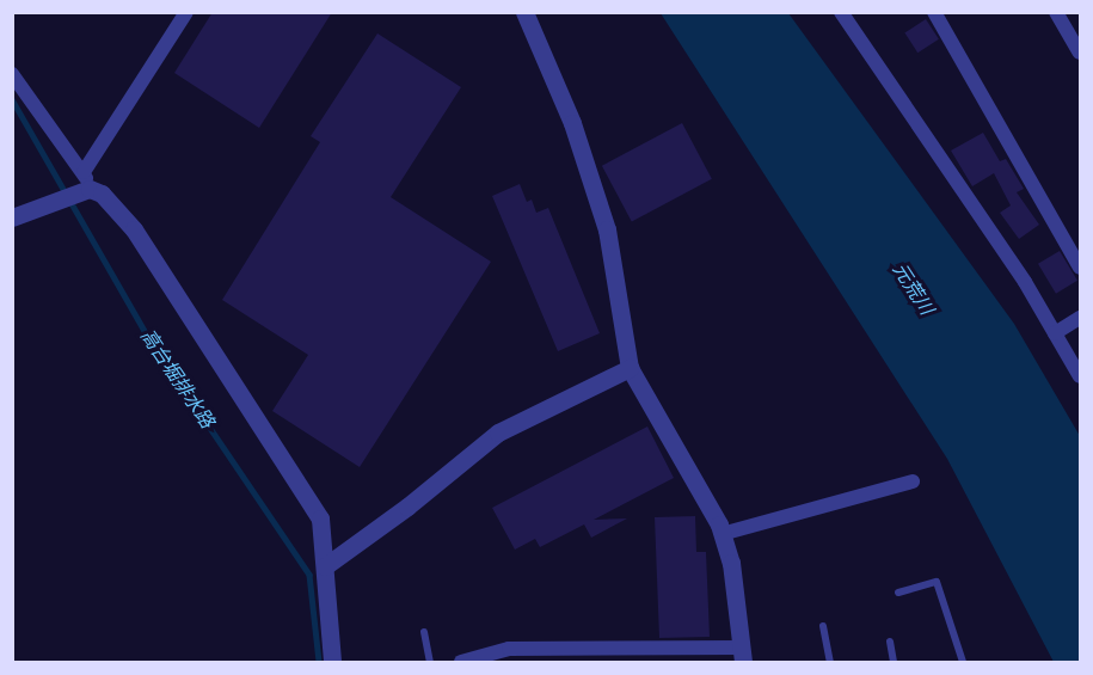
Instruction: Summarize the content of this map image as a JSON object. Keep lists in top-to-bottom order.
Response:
{
  "water": ["元荒川", "高台堀排水路"]
}
